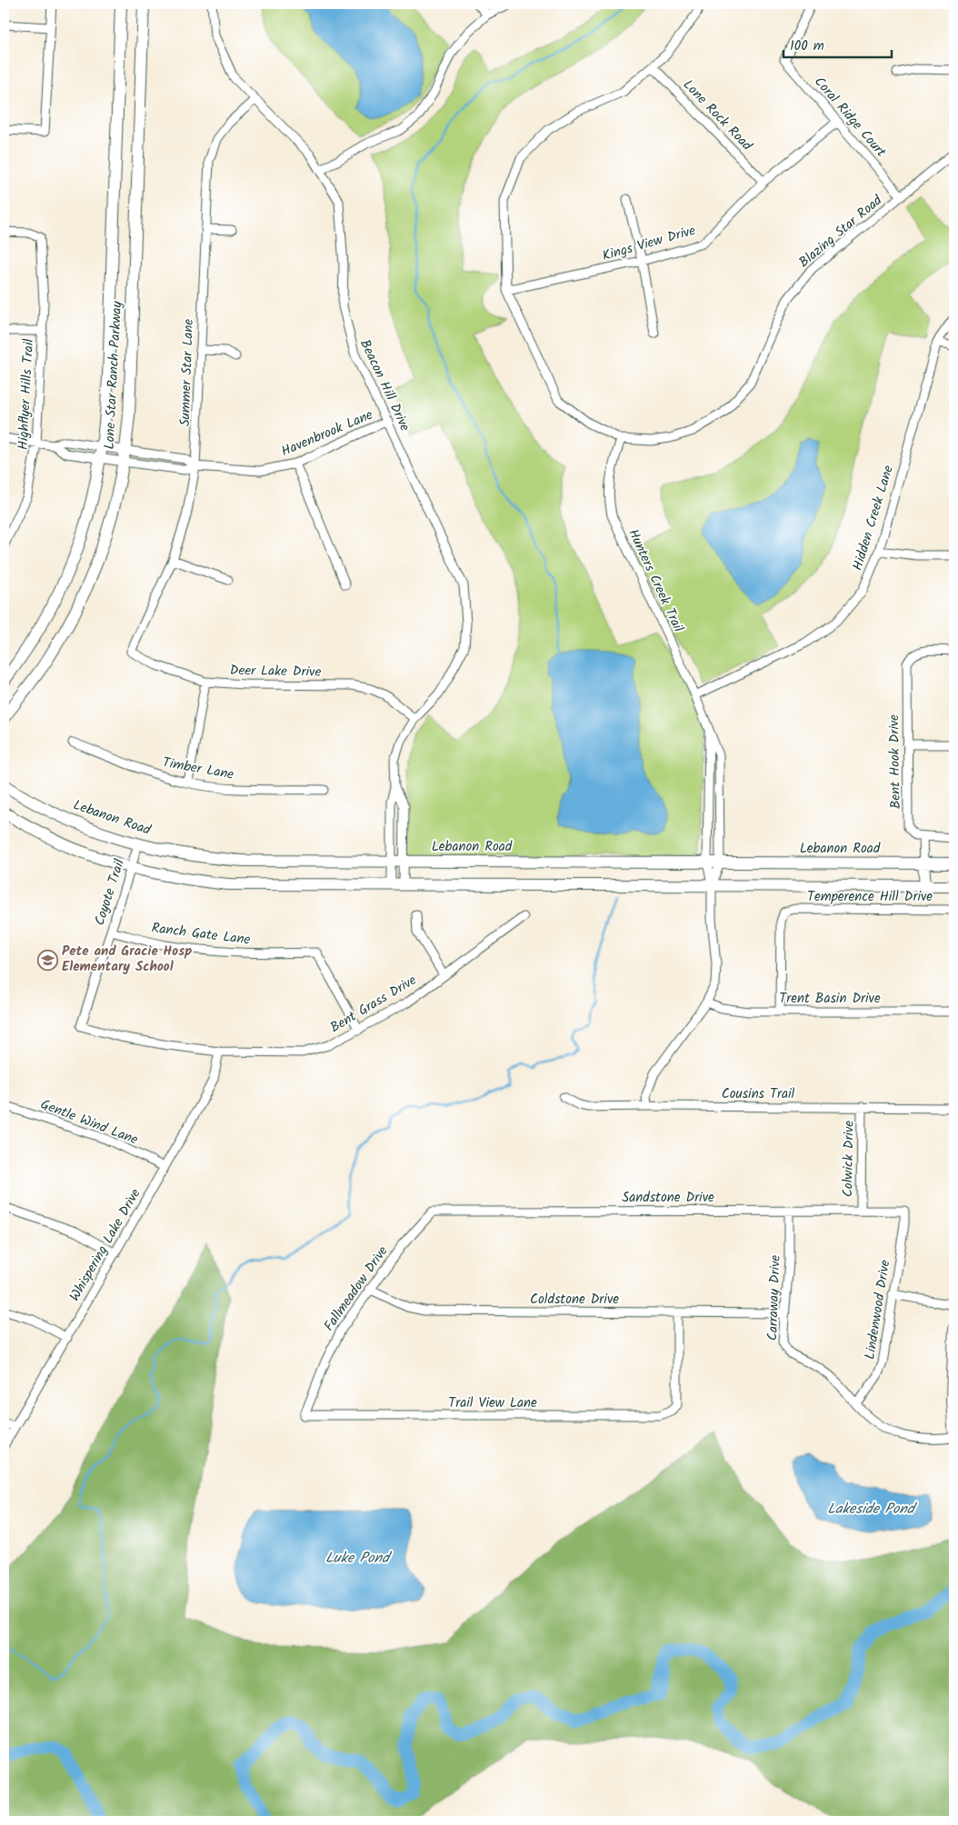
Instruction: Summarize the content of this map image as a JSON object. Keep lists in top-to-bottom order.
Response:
{
  "streets": {
    "main road": ["Lone Star Ranch Parkway", "Lebanon Road"],
    "street": [
      "Lone Rock Road",
      "Coral Ridge Court",
      "Blazing Star Road",
      "Kings View Drive",
      "Summer Star Lane",
      "Beacon Hill Drive",
      "Highflyer Hills Trail",
      "Havenbrook Lane",
      "Hidden Creek Lane",
      "Hunters Creek Trail",
      "Deer Lake Drive",
      "Bent Hook Drive",
      "Timber Lane",
      "Coyote Trail",
      "Temperence Hill Drive",
      "Ranch Gate Lane",
      "Trent Basin Drive",
      "Bent Grass Drive",
      "Cousins Trail",
      "Gentle Wind Lane",
      "Colwick Drive",
      "Sandstone Drive",
      "Whispering Lake Drive",
      "Fallmeadow Drive",
      "Carraway Drive",
      "Coldstone Drive",
      "Lindenwood Drive",
      "Trail View Lane"
    ]
  },
  "crossings": [
    ["Lone Rock Road", "Kings View Drive"],
    ["Coral Ridge Court", "Blazing Star Road"],
    ["Coral Ridge Court", "Kings View Drive"],
    ["Blazing Star Road", "Kings View Drive"],
    ["Blazing Star Road", "Hunters Creek Trail"],
    ["Summer Star Lane", "Beacon Hill Drive"],
    ["Summer Star Lane", "Havenbrook Lane"],
    ["Summer Star Lane", "Deer Lake Drive"],
    ["Lone Star Ranch Parkway", "Havenbrook Lane"],
    ["Beacon Hill Drive", "Havenbrook Lane"],
    ["Beacon Hill Drive", "Deer Lake Drive"],
    ["Beacon Hill Drive", "Lebanon Road"],
    ["Highflyer Hills Trail", "Havenbrook Lane"],
    ["Hidden Creek Lane", "Hunters Creek Trail"],
    ["Hunters Creek Trail", "Lebanon Road"],
    ["Hunters Creek Trail", "Trent Basin Drive"],
    ["Hunters Creek Trail", "Cousins Trail"],
    ["Lebanon Road", "Coyote Trail"],
    ["Coyote Trail", "Ranch Gate Lane"],
    ["Coyote Trail", "Bent Grass Drive"],
    ["Temperence Hill Drive", "Trent Basin Drive"],
    ["Ranch Gate Lane", "Bent Grass Drive"],
    ["Bent Grass Drive", "Whispering Lake Drive"],
    ["Cousins Trail", "Colwick Drive"],
    ["Gentle Wind Lane", "Whispering Lake Drive"],
    ["Colwick Drive", "Sandstone Drive"],
    ["Sandstone Drive", "Fallmeadow Drive"],
    ["Sandstone Drive", "Carraway Drive"],
    ["Sandstone Drive", "Lindenwood Drive"],
    ["Fallmeadow Drive", "Coldstone Drive"],
    ["Fallmeadow Drive", "Trail View Lane"],
    ["Carraway Drive", "Coldstone Drive"],
    ["Carraway Drive", "Lindenwood Drive"],
    ["Coldstone Drive", "Trail View Lane"]
  ],
  "water": ["Lakeside Pond", "Luke Pond"],
  "places": {
    "school or university": ["Pete and Gracie Hosp Elementary School"]
  },
  "scale_bar": "100 m"
}
